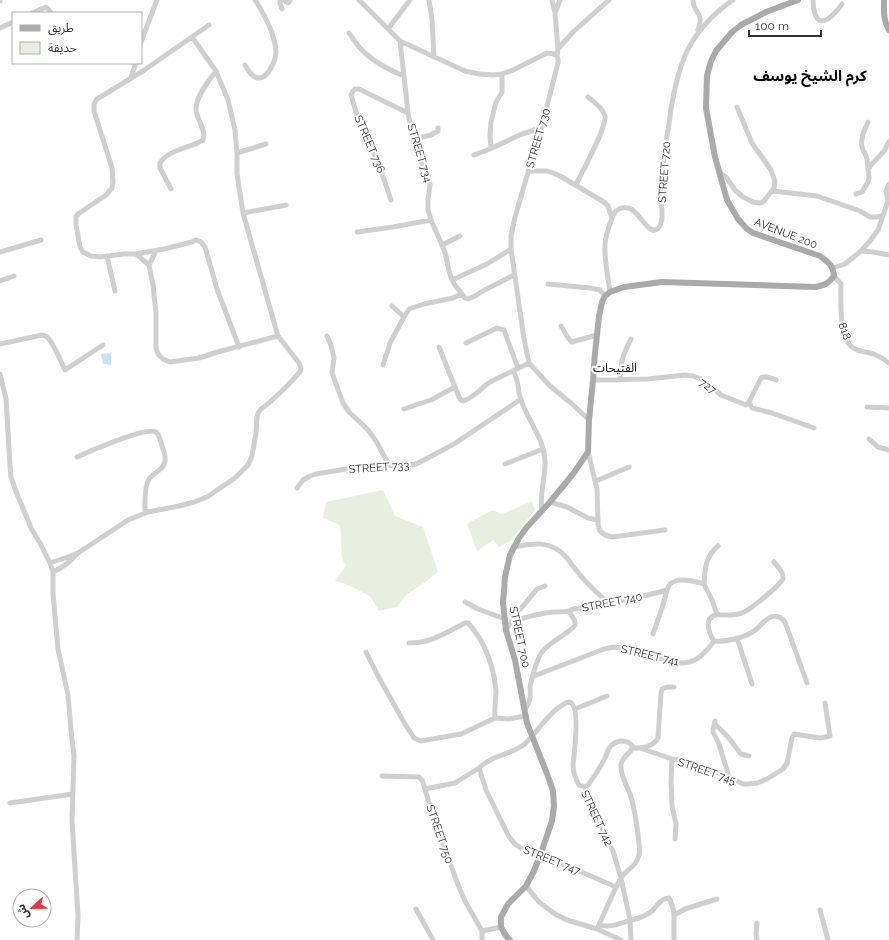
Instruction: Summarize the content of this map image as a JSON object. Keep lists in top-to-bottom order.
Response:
{
  "streets": {
    "main road": ["AVENUE 200", "STREET 700"],
    "street": [
      "STREET 730",
      "STREET 736",
      "STREET 734",
      "STREET 720",
      "818",
      "727",
      "STREET 733",
      "STREET 740",
      "STREET 741",
      "STREET 745",
      "STREET 742",
      "STREET 750",
      "STREET 747"
    ]
  },
  "crossings": [
    ["STREET 736", "STREET 734"],
    ["STREET 740", "STREET 700"],
    ["STREET 740", "STREET 741"],
    ["STREET 700", "STREET 747"],
    ["STREET 750", "STREET 747"]
  ],
  "districts": ["كرم الشيخ يوسف", "الفتيحات"],
  "legend": ["طريق", "حديقة"],
  "scale_bar": "100 m",
  "north": "left"
}
